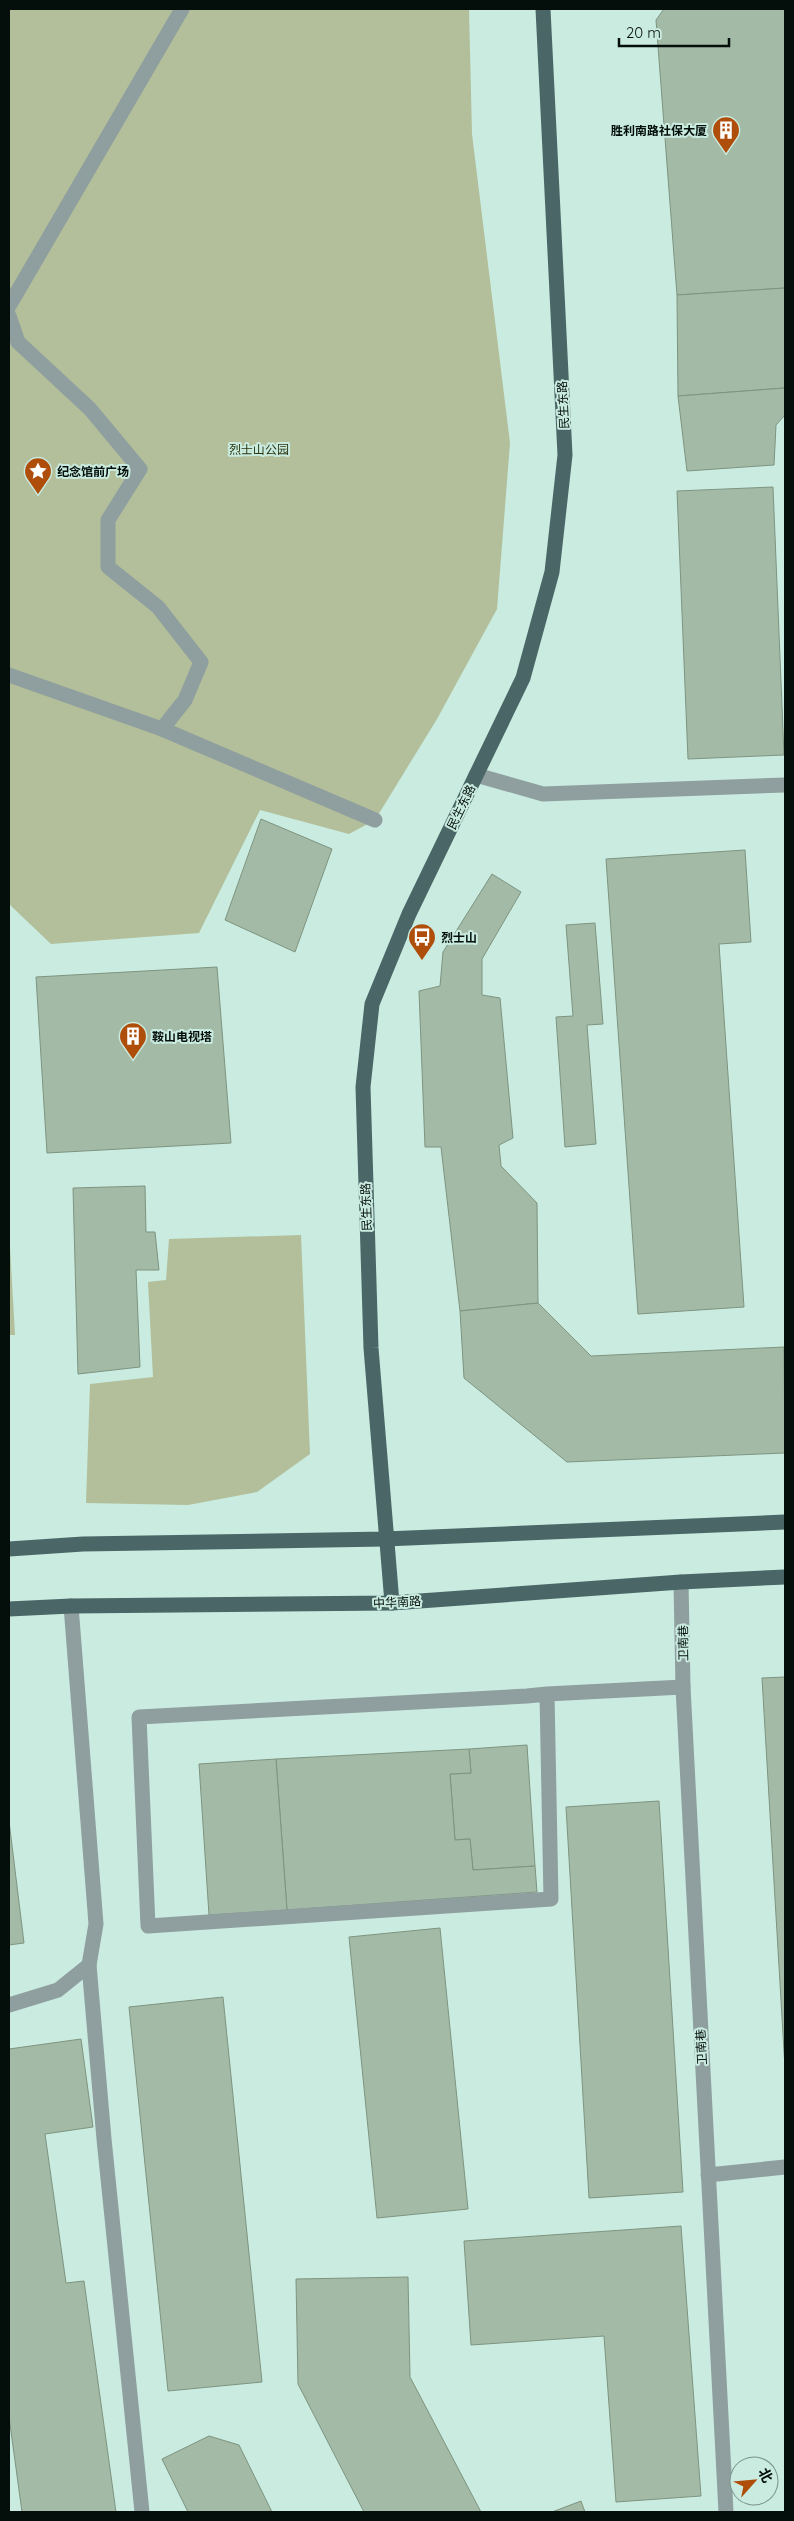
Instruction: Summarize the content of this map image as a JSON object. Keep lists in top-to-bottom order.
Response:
{
  "streets": {
    "main road": ["民生东路", "中华南路"],
    "street": ["卫南巷"]
  },
  "crossings": [
    ["民生东路", "中华南路"],
    ["中华南路", "卫南巷"]
  ],
  "parks": ["烈士山公园"],
  "places": {
    "building": ["胜利南路社保大厦", "鞍山电视塔"],
    "place": ["纪念馆前广场"],
    "bus stop": ["烈士山"]
  },
  "scale_bar": "20 m",
  "north": "top right"
}
